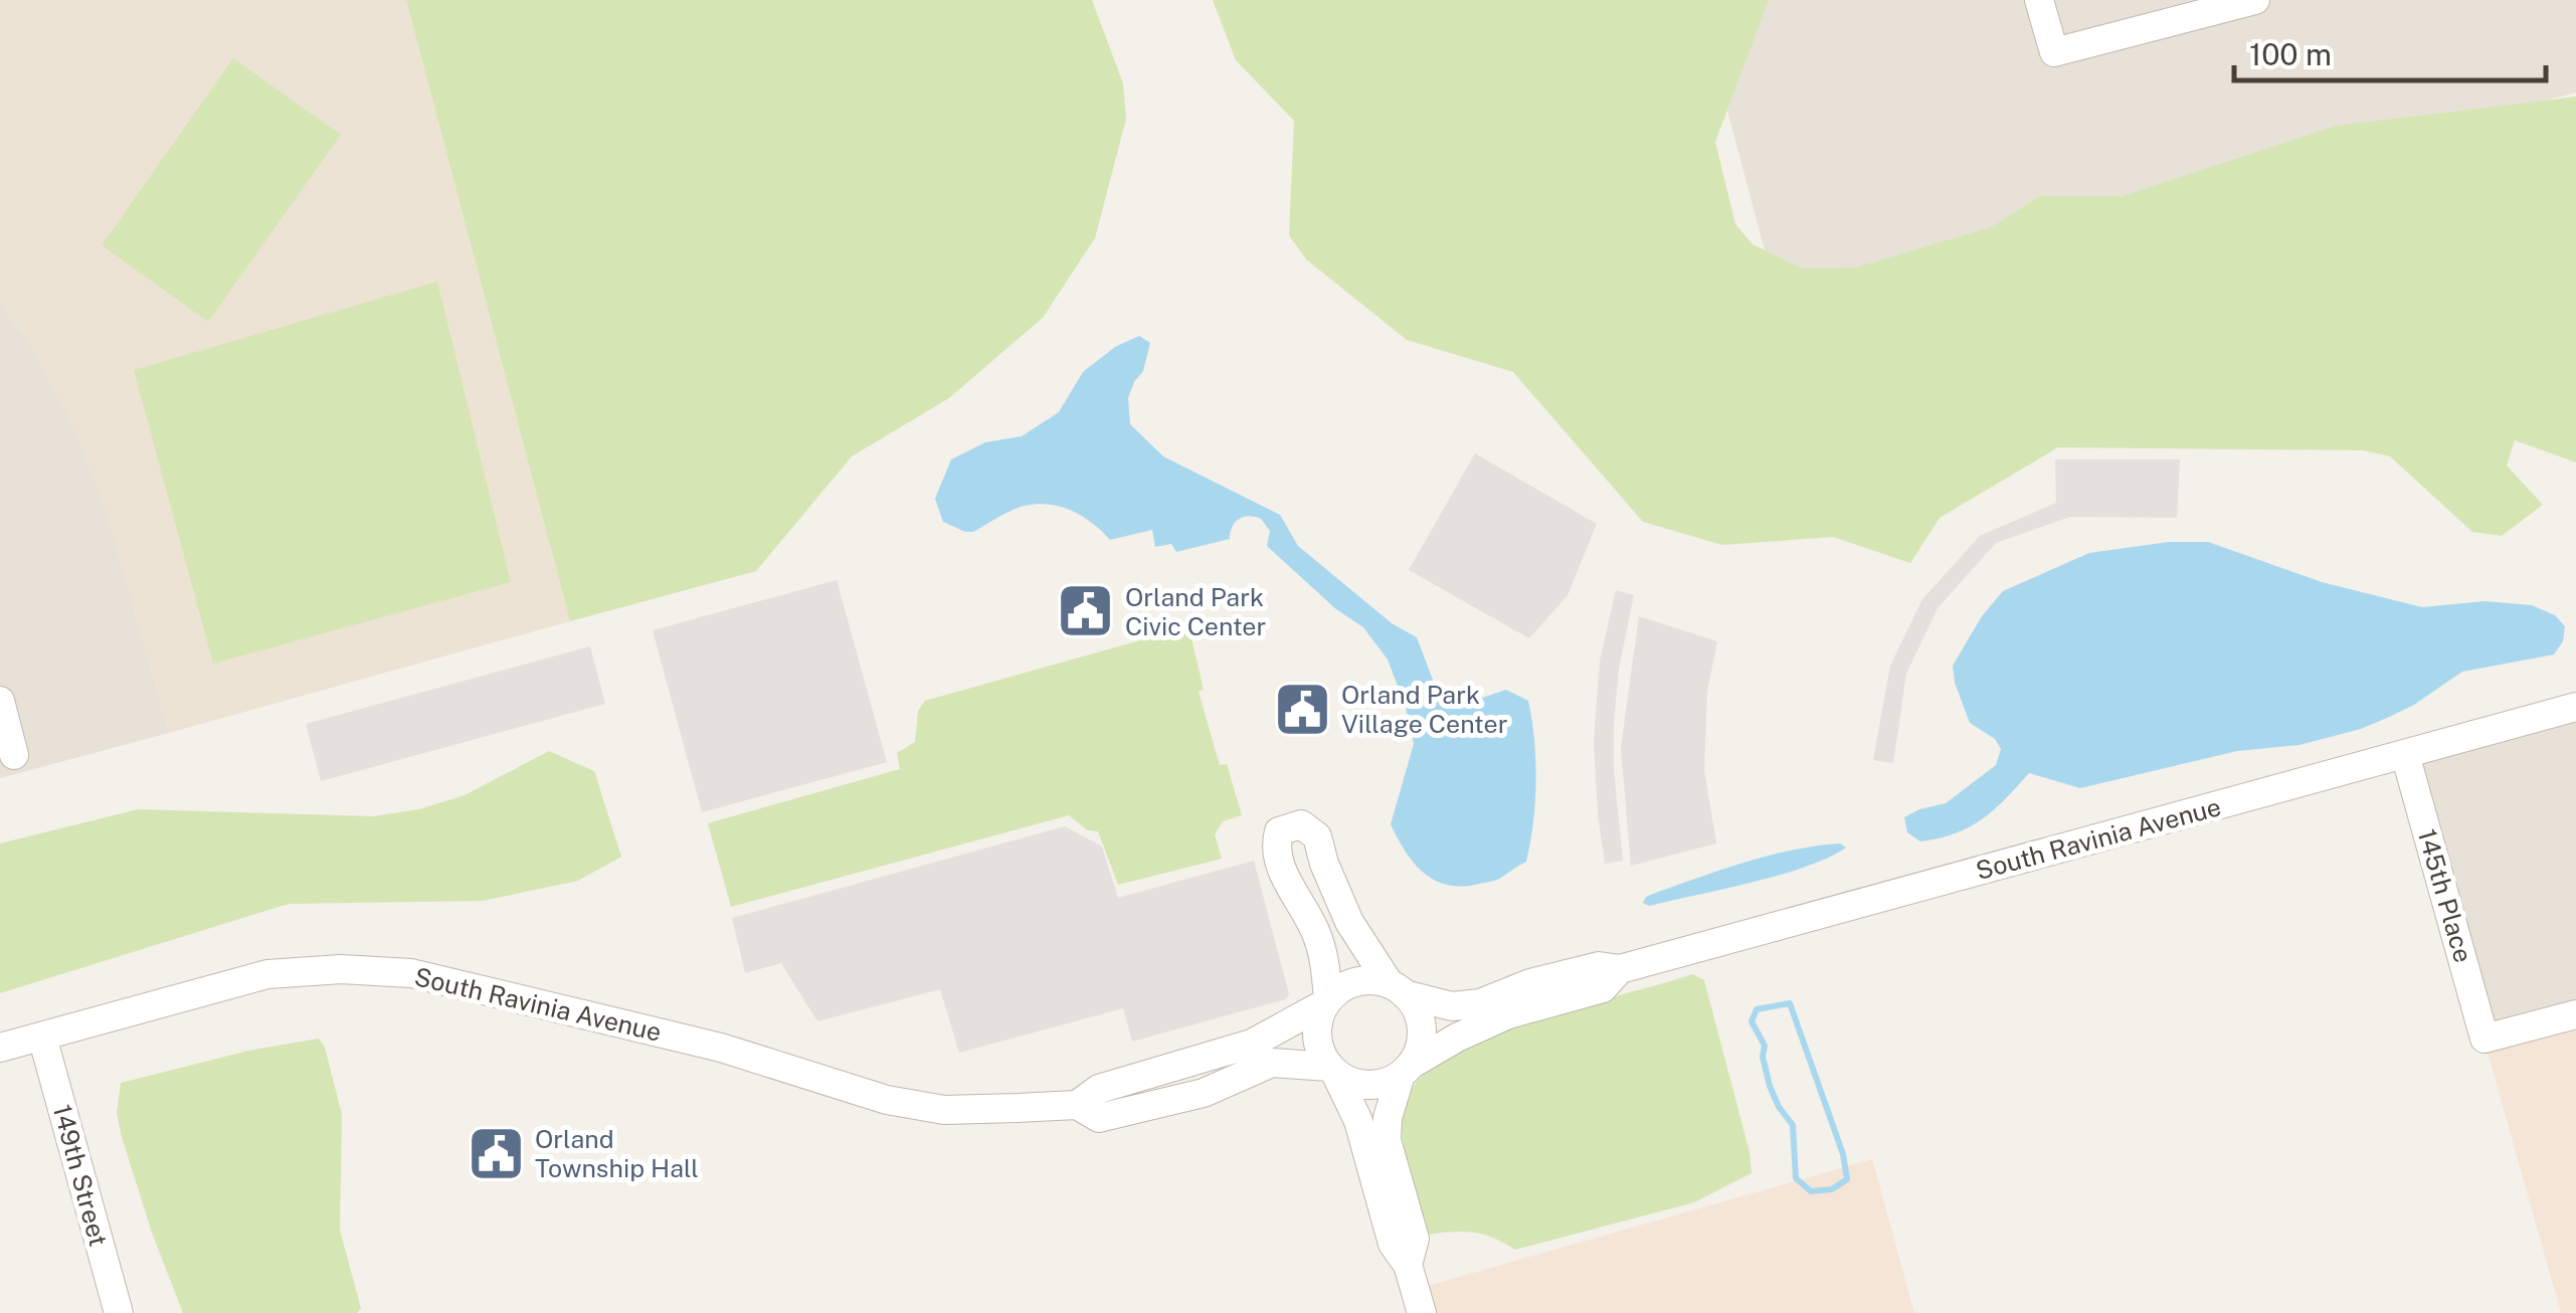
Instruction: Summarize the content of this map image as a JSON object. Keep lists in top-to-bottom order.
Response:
{
  "streets": {
    "street": ["South Ravinia Avenue", "145th Place", "149th Street"]
  },
  "crossings": [
    ["South Ravinia Avenue", "145th Place"],
    ["South Ravinia Avenue", "149th Street"]
  ],
  "places": {
    "public building": ["Orland Park Civic Center", "Orland Park Village Center", "Orland Township Hall"]
  },
  "scale_bar": "100 m"
}
